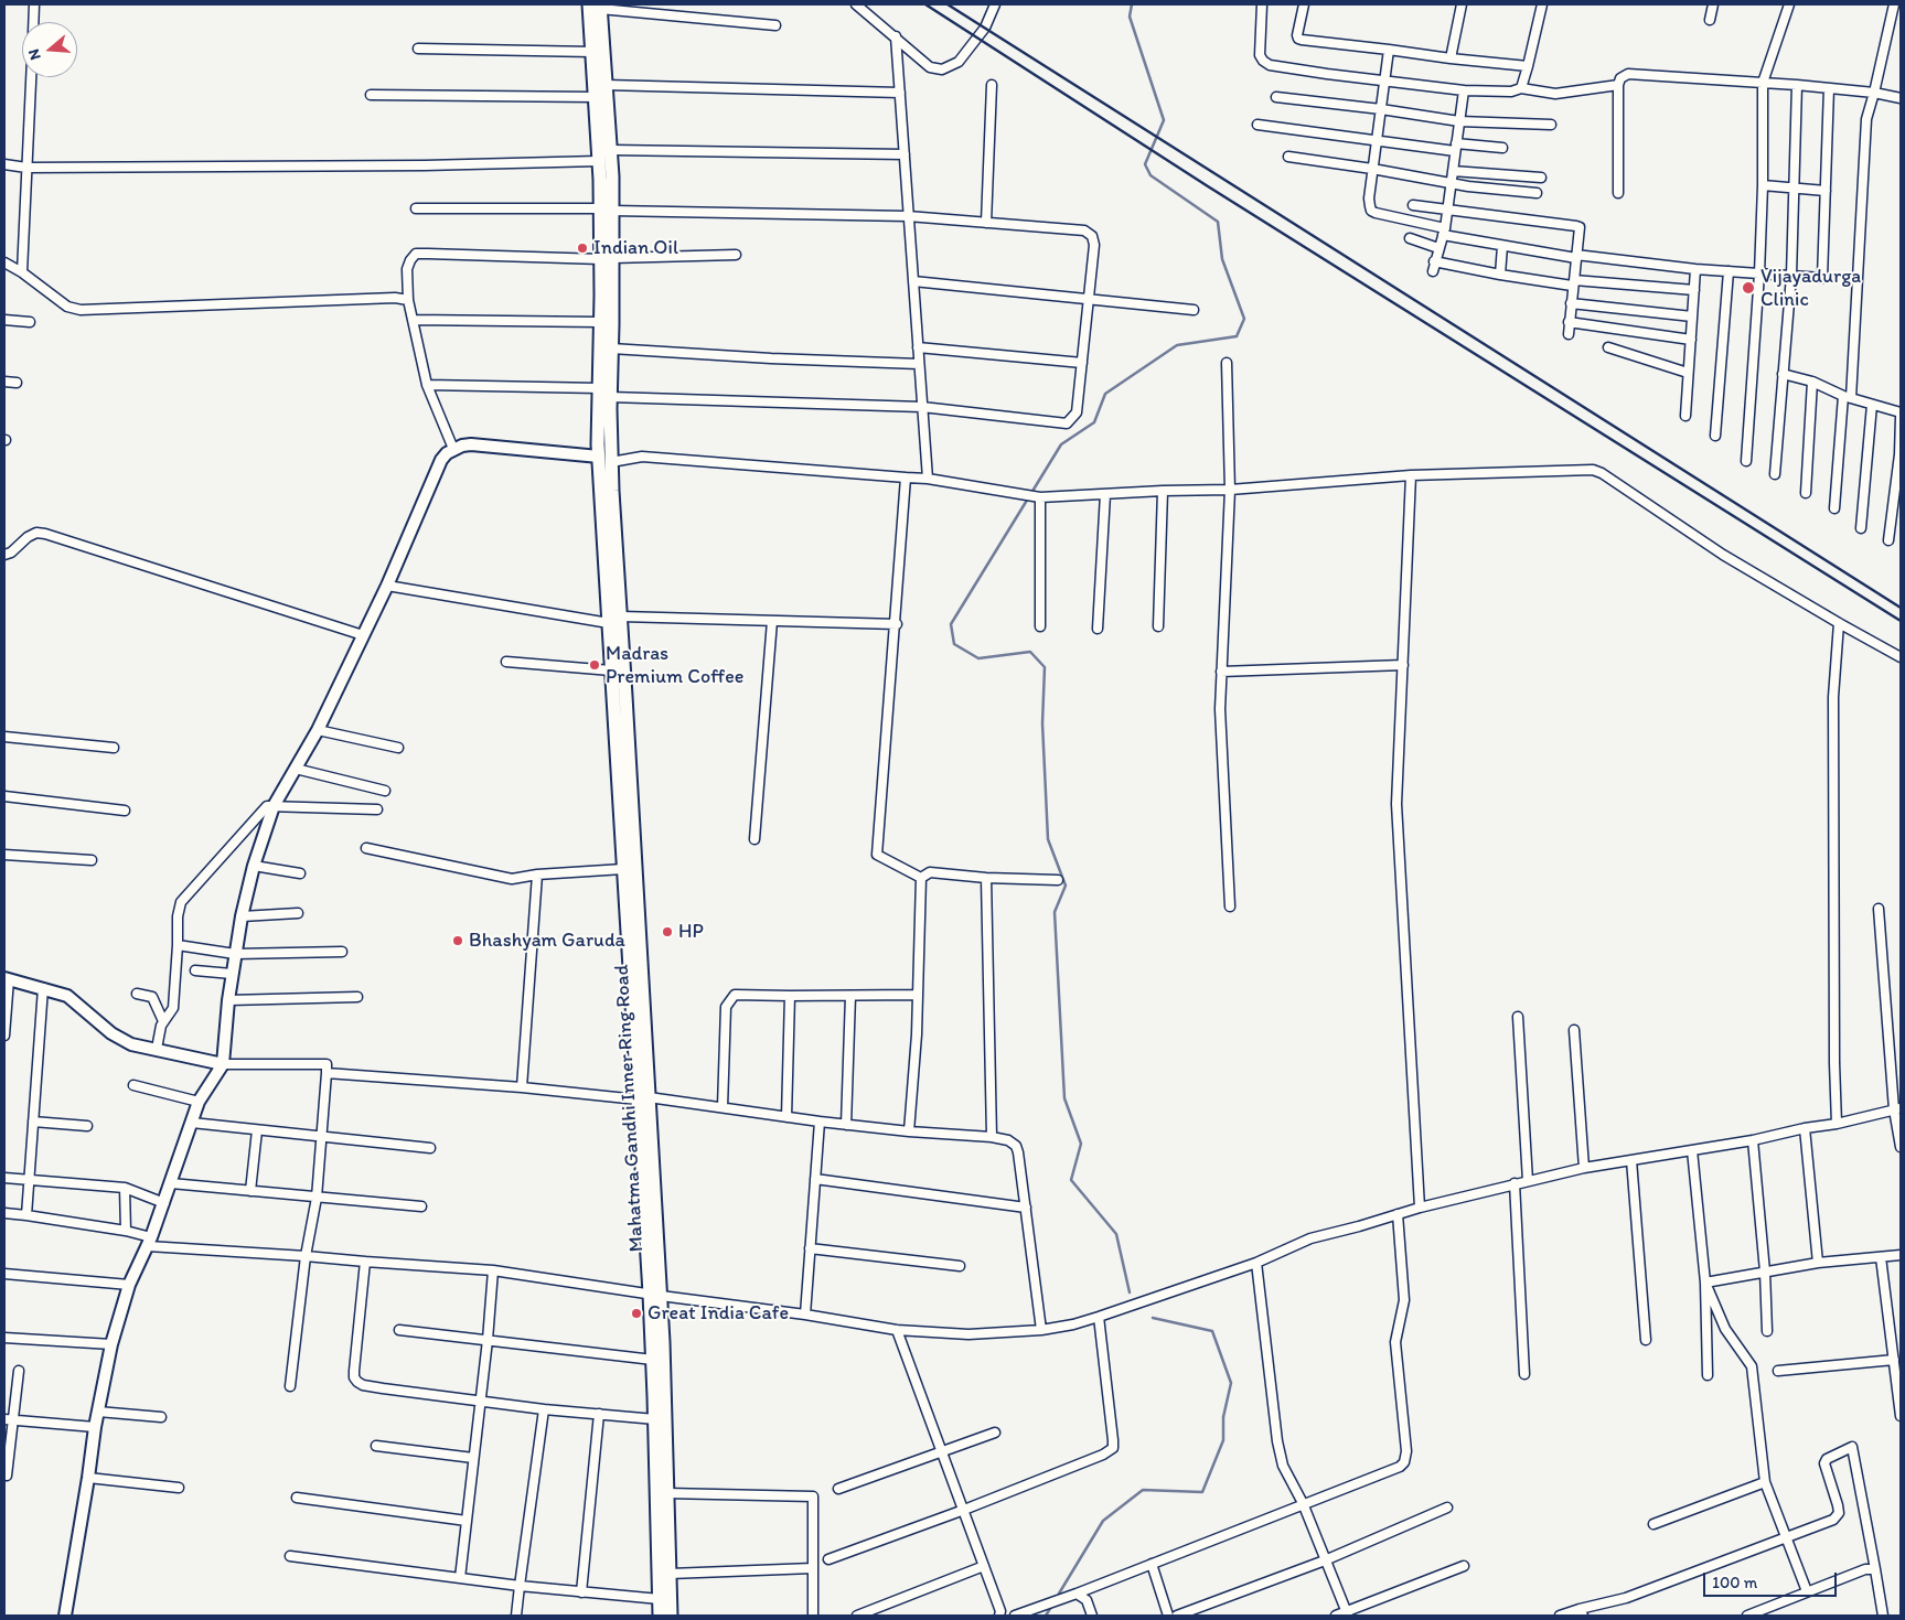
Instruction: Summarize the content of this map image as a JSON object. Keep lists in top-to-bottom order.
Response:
{
  "streets": {
    "main road": ["Mahatma Gandhi Inner Ring Road"]
  },
  "places": [
    "Indian Oil",
    "Vijayadurga Clinic",
    "Madras Premium Coffee",
    "HP",
    "Bhashyam Garuda",
    "Great India Cafe"
  ],
  "scale_bar": "100 m",
  "north": "left"
}
